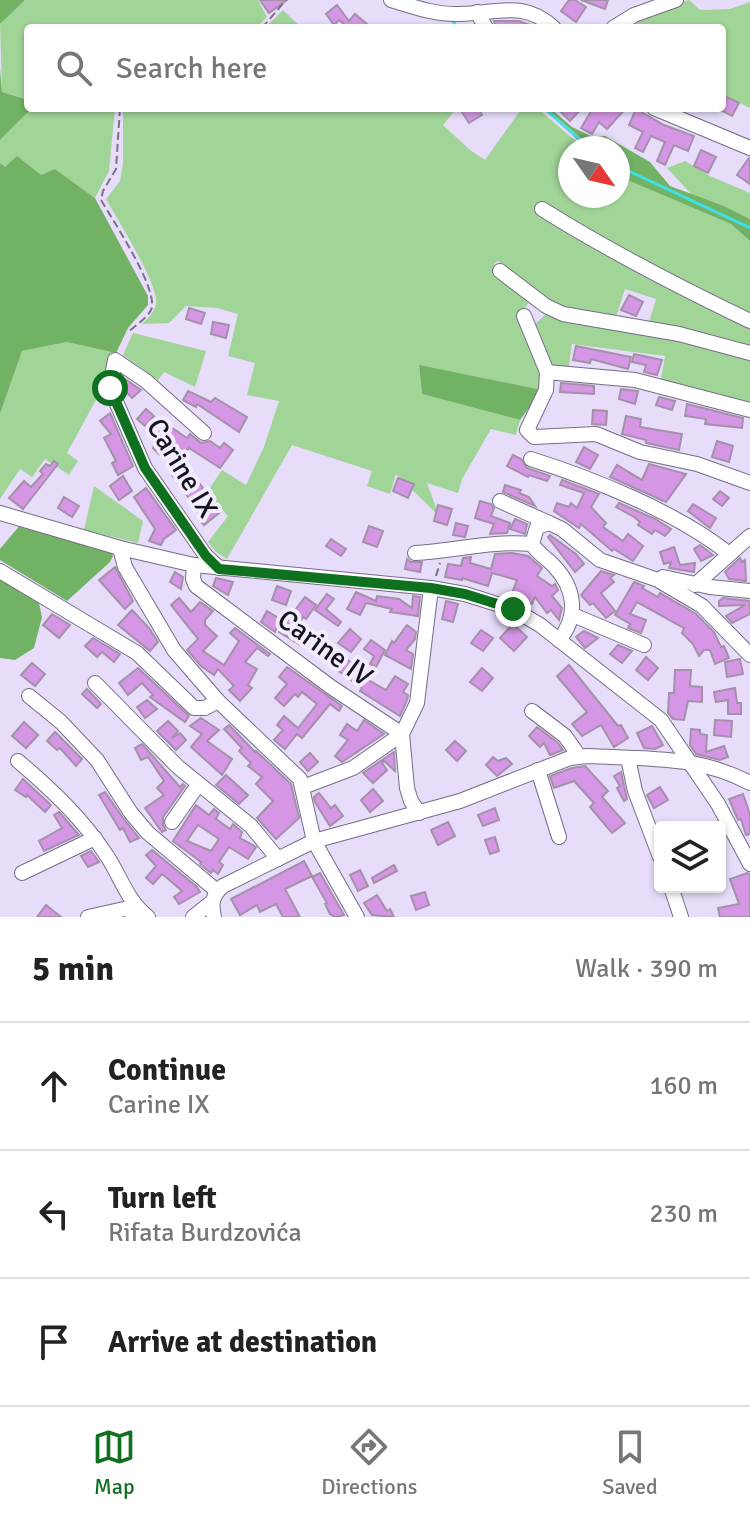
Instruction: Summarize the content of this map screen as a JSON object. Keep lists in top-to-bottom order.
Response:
{
  "streets": {
    "street": ["Carine IX", "Carine IV"]
  },
  "north": "bottom right",
  "page": {
    "search": "Search here",
    "heading": ["5 min", "Walk · 390 m"],
    "list": [
      ["Continue", "Carine IX", "160 m"],
      ["Turn left", "Rifata Burdzovića", "230 m"],
      "Arrive at destination"
    ],
    "nav": ["Map", "Directions", "Saved"]
  }
}
